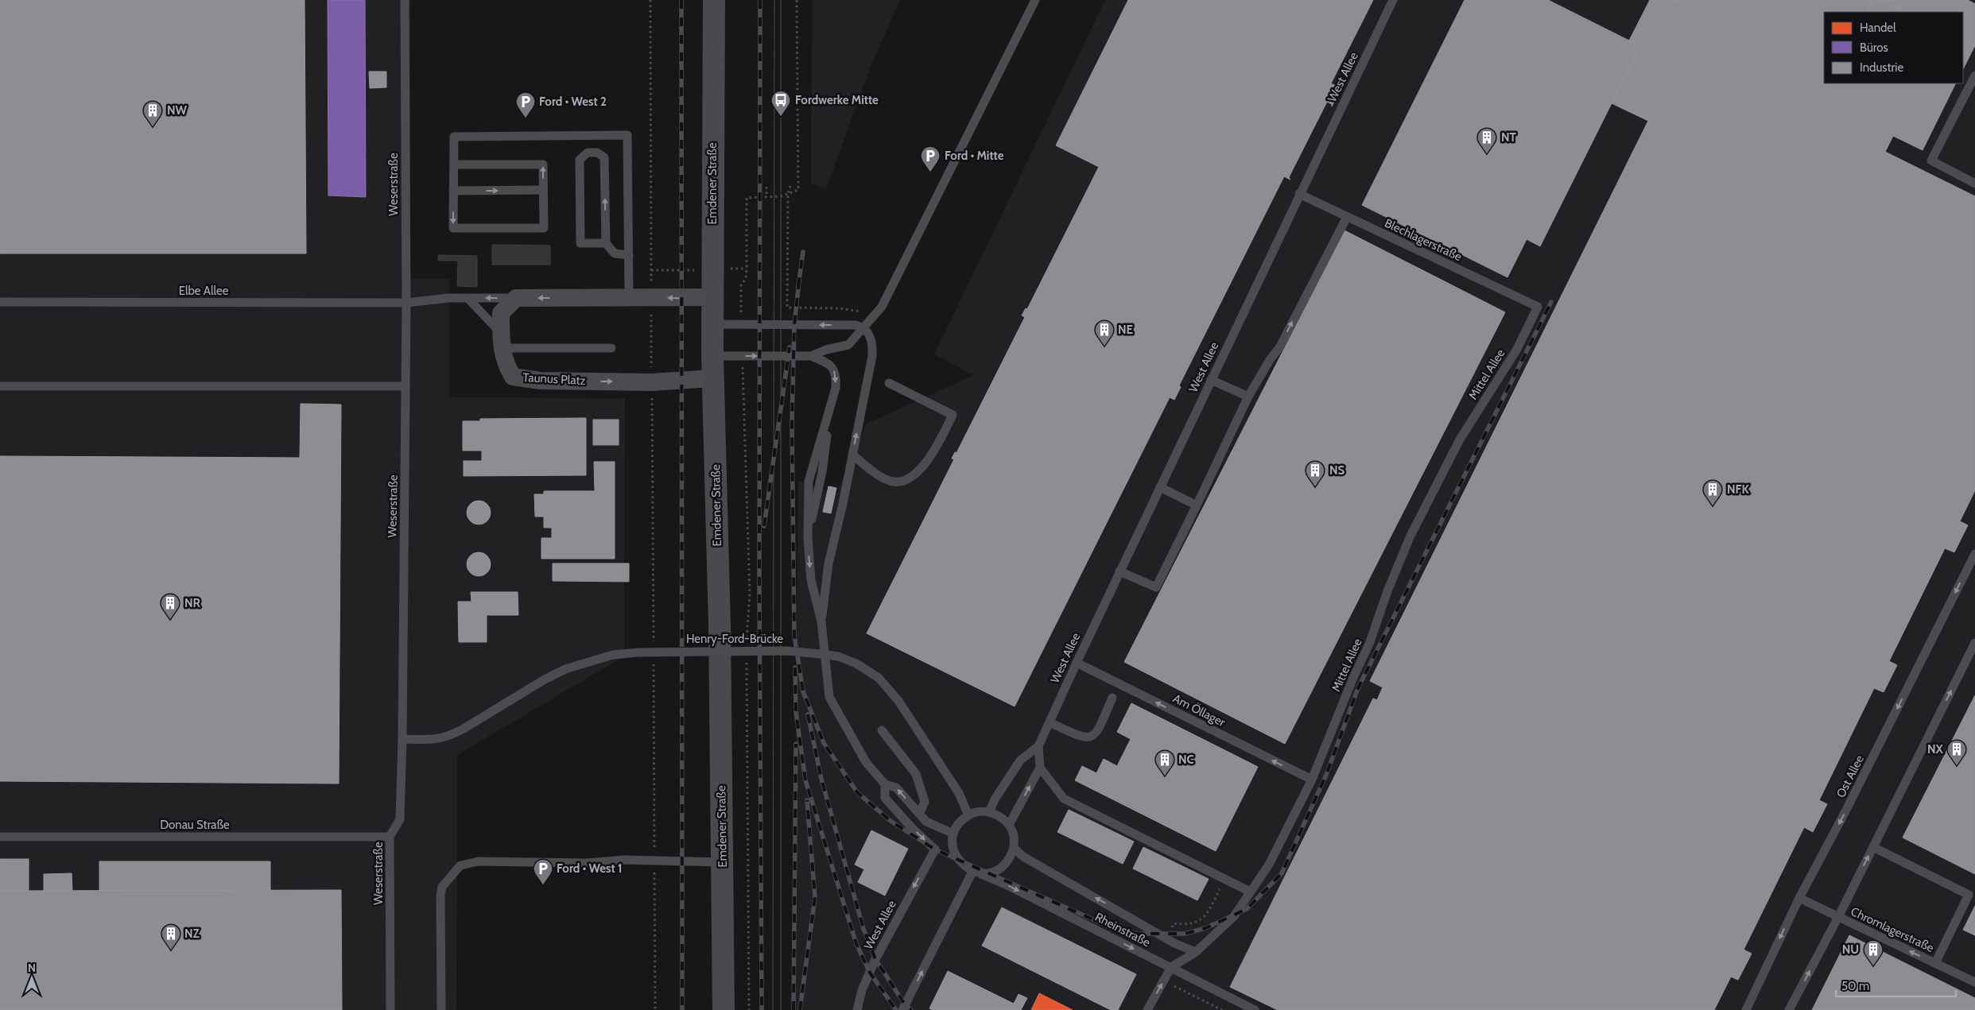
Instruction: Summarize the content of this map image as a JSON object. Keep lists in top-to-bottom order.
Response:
{
  "streets": {
    "street": ["Emdener Straße", "Taunus Platz"],
    "lane": [
      "West Allee",
      "Weserstraße",
      "Blechlagerstraße",
      "Elbe Allee",
      "Mittel Allee",
      "Henry-Ford-Brücke",
      "Am Öllager",
      "Ost Allee",
      "Donau Straße",
      "Rheinstraße",
      "Chromlagerstraße"
    ]
  },
  "crossings": [
    ["West Allee", "Blechlagerstraße"],
    ["West Allee", "Henry-Ford-Brücke"],
    ["West Allee", "Am Öllager"],
    ["West Allee", "Rheinstraße"],
    ["Emdener Straße", "Taunus Platz"],
    ["Weserstraße", "Elbe Allee"],
    ["Weserstraße", "Henry-Ford-Brücke"],
    ["Weserstraße", "Donau Straße"],
    ["Blechlagerstraße", "Mittel Allee"],
    ["Elbe Allee", "Taunus Platz"],
    ["Mittel Allee", "Am Öllager"],
    ["Mittel Allee", "Rheinstraße"],
    ["Henry-Ford-Brücke", "Rheinstraße"],
    ["Ost Allee", "Chromlagerstraße"]
  ],
  "one_way": ["Taunus Platz", "Am Öllager", "Chromlagerstraße"],
  "places": {
    "bus stop": ["Fordwerke Mitte"],
    "parking": ["Ford • West 2", "Ford • Mitte", "Ford • West 1"],
    "building": [
      "NW",
      "NT",
      "NE",
      "NS",
      "NFK",
      "NR",
      "NX",
      "NC",
      "NZ",
      "NU"
    ]
  },
  "legend": ["Handel", "Büros", "Industrie"],
  "scale_bar": "50 m",
  "north": "top"
}
